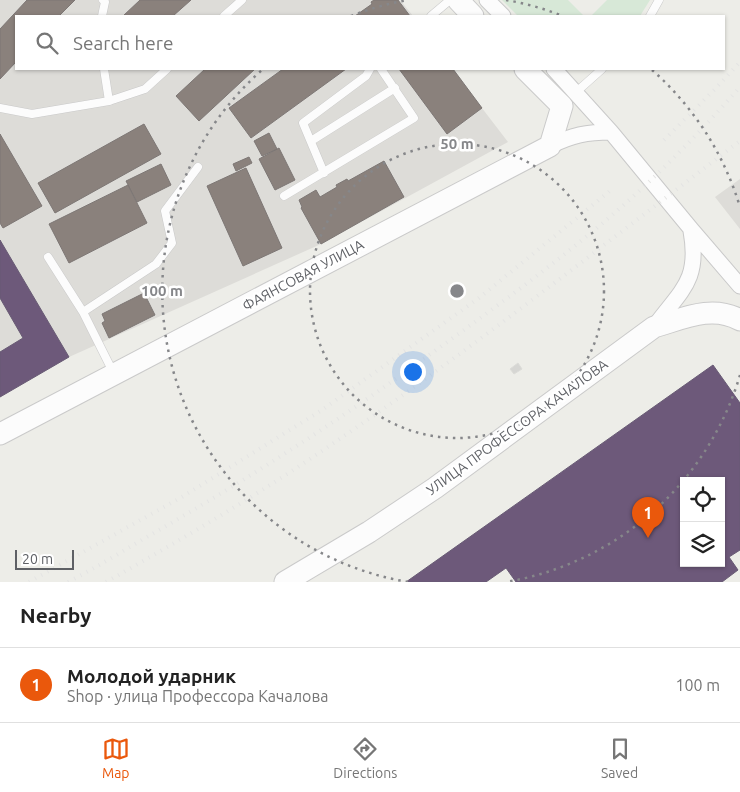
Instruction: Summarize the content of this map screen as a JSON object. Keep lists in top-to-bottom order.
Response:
{
  "streets": {
    "street": ["ФАЯНСОВАЯ УЛИЦА", "УЛИЦА ПРОФЕССОРА КАЧАЛОВА"]
  },
  "scale_bar": "20 m",
  "page": {
    "search": "Search here",
    "pins": "1",
    "scale": "20 m",
    "heading": "Nearby",
    "list": [
      {
        "mark": "1",
        "name": "Молодой ударник",
        "note": "Shop · улица Профессора Качалова",
        "value": "100 m"
      }
    ],
    "nav": ["Map", "Directions", "Saved"]
  },
  "rings": ["50 m", "100 m"]
}
